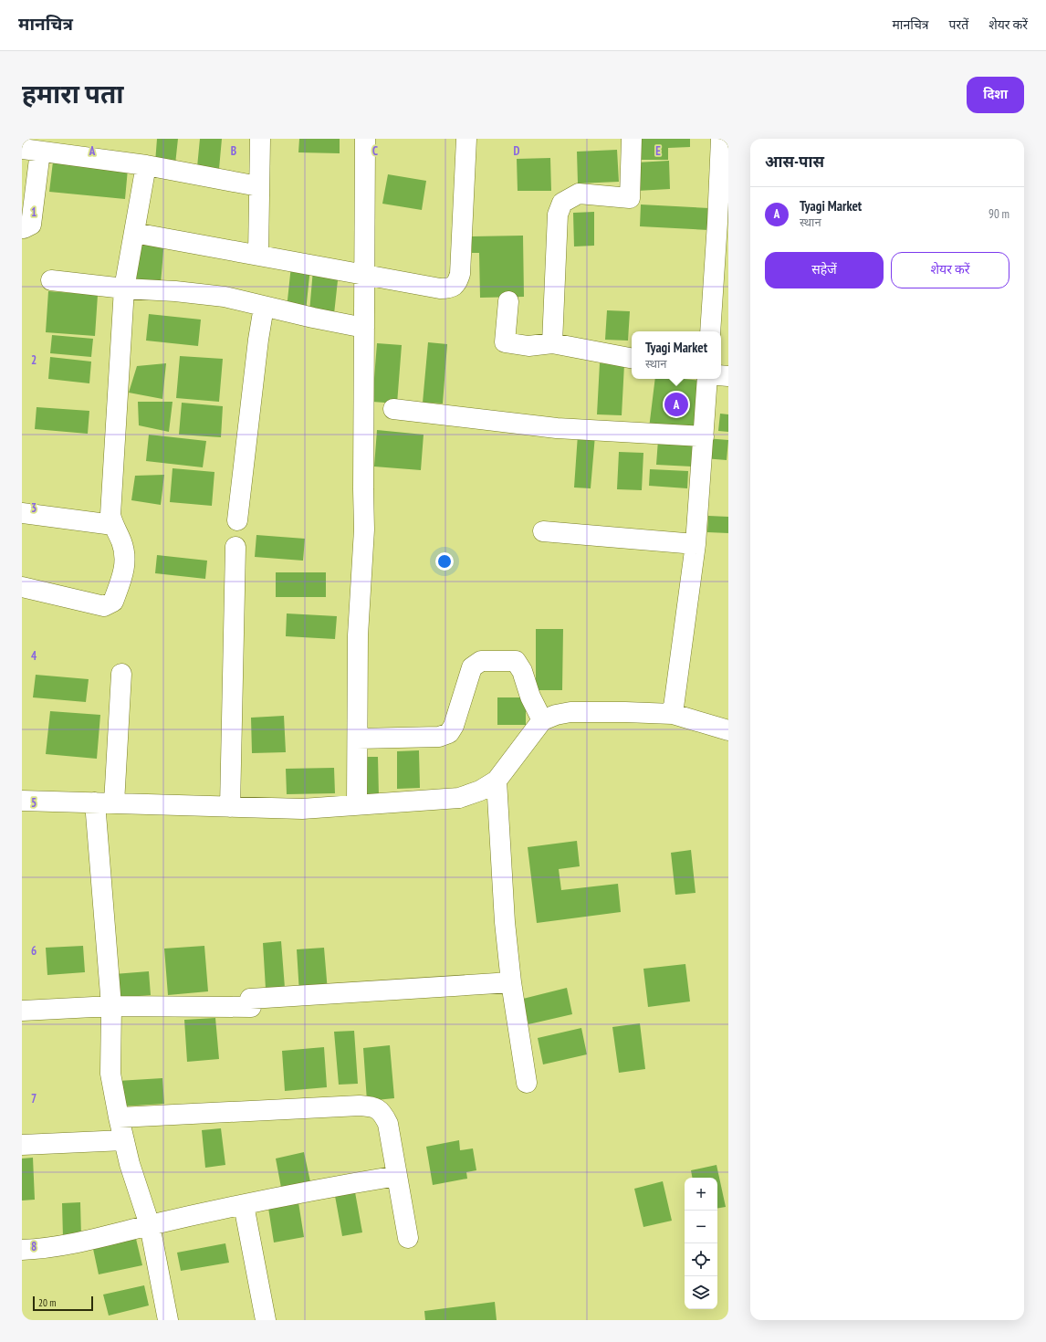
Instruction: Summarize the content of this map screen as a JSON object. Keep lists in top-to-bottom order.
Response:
{
  "scale_bar": "20 m",
  "page": {
    "header": "मानचित्र",
    "nav": ["मानचित्र", "परतें", "शेयर करें"],
    "title": "हमारा पता",
    "buttons": [
      "दिशा",
      ["सहेजें", "शेयर करें"]
    ],
    "heading": "आस-पास",
    "list": [
      {
        "mark": "A",
        "name": "Tyagi Market",
        "note": "स्थान",
        "value": "90 m"
      }
    ],
    "popup": ["Tyagi Market", "स्थान"],
    "pins": "A",
    "map_buttons": ["+", "−"],
    "scale": "20 m"
  },
  "grid": {
    "columns": [
      "A",
      "B",
      "C",
      "D",
      "E"
    ],
    "rows": [
      "1",
      "2",
      "3",
      "4",
      "5",
      "6",
      "7",
      "8"
    ]
  }
}
